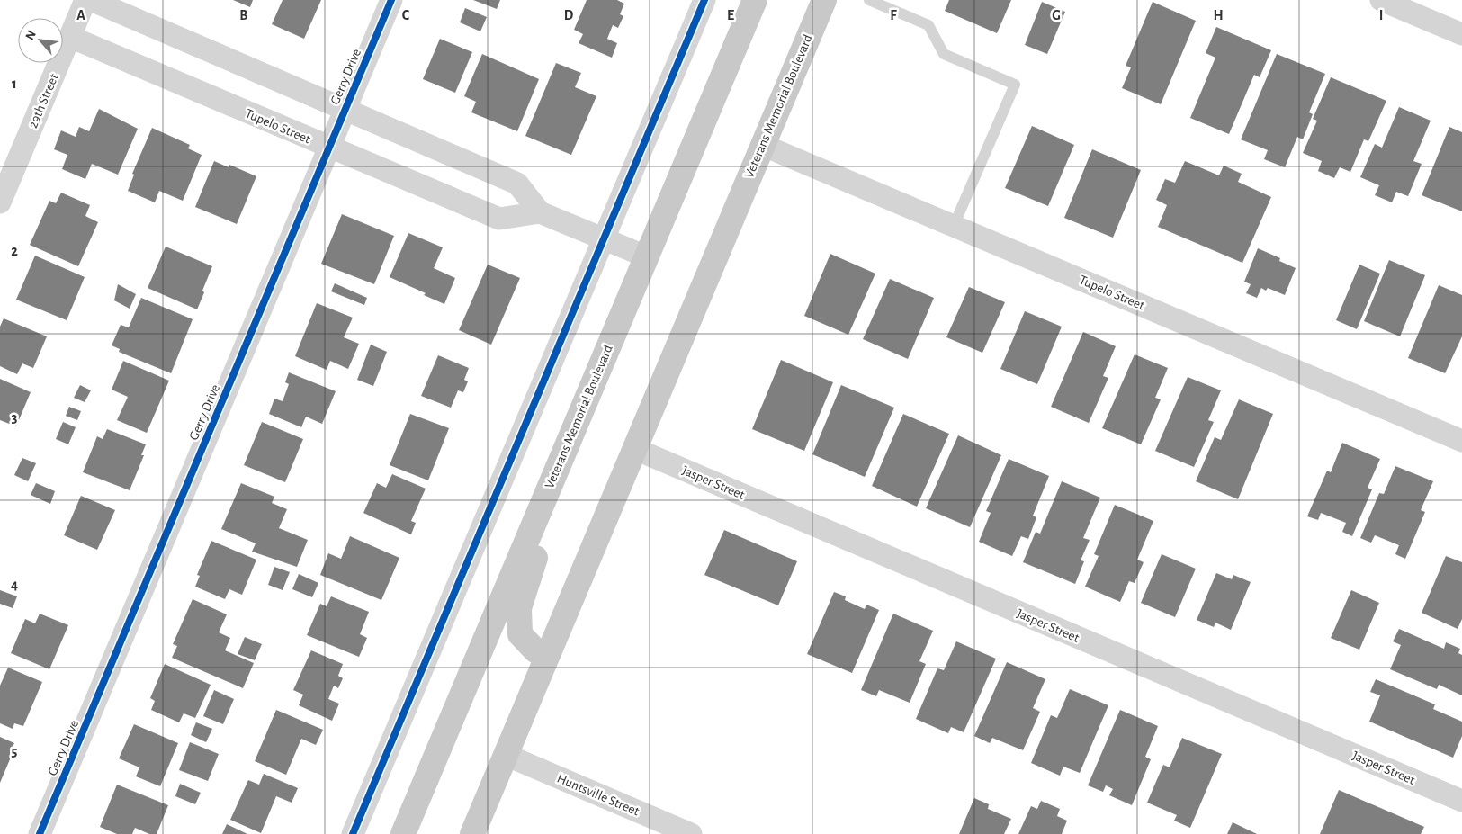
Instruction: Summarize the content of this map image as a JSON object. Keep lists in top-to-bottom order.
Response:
{
  "streets": {
    "main road": ["Veterans Memorial Boulevard"],
    "street": [
      "Gerry Drive",
      "29th Street",
      "Tupelo Street",
      "Jasper Street",
      "Huntsville Street"
    ]
  },
  "crossings": [
    ["Gerry Drive", "Tupelo Street"],
    ["29th Street", "Tupelo Street"],
    ["Veterans Memorial Boulevard", "Tupelo Street"],
    ["Veterans Memorial Boulevard", "Jasper Street"],
    ["Veterans Memorial Boulevard", "Huntsville Street"]
  ],
  "north": "top left",
  "grid": {
    "columns": [
      "A",
      "B",
      "C",
      "D",
      "E",
      "F",
      "G",
      "H",
      "I"
    ],
    "rows": [
      "1",
      "2",
      "3",
      "4",
      "5"
    ]
  }
}
